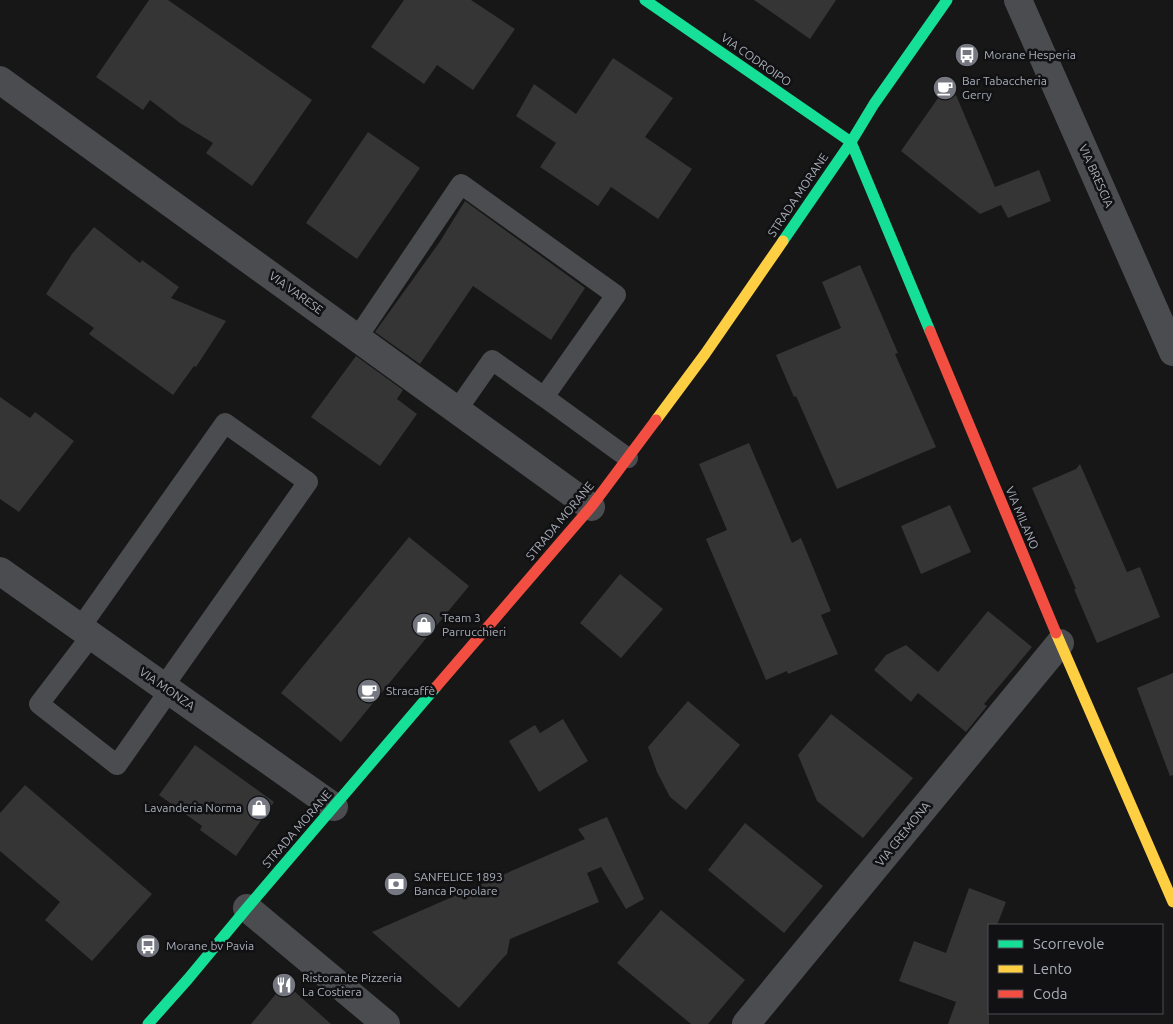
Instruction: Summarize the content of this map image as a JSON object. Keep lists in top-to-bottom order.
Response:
{
  "streets": {
    "street": [
      "VIA CODROIPO",
      "VIA BRESCIA",
      "STRADA MORANE",
      "VIA VARESE",
      "VIA MILANO",
      "VIA MONZA",
      "VIA CREMONA"
    ]
  },
  "crossings": [
    ["VIA CODROIPO", "STRADA MORANE"],
    ["VIA CODROIPO", "VIA MILANO"],
    ["STRADA MORANE", "VIA VARESE"],
    ["STRADA MORANE", "VIA MILANO"],
    ["STRADA MORANE", "VIA MONZA"],
    ["VIA MILANO", "VIA CREMONA"]
  ],
  "places": {
    "bus stop": ["Morane Hesperia", "Morane bv Pavia"],
    "cafe": ["Bar Tabaccheria Gerry", "Stracaffè"],
    "shop": ["Team 3 Parrucchieri", "Lavanderia Norma"],
    "bank": ["SANFELICE 1893 Banca Popolare"],
    "restaurant": ["Ristorante Pizzeria La Costiera"]
  },
  "legend": ["Scorrevole", "Lento", "Coda"]
}
